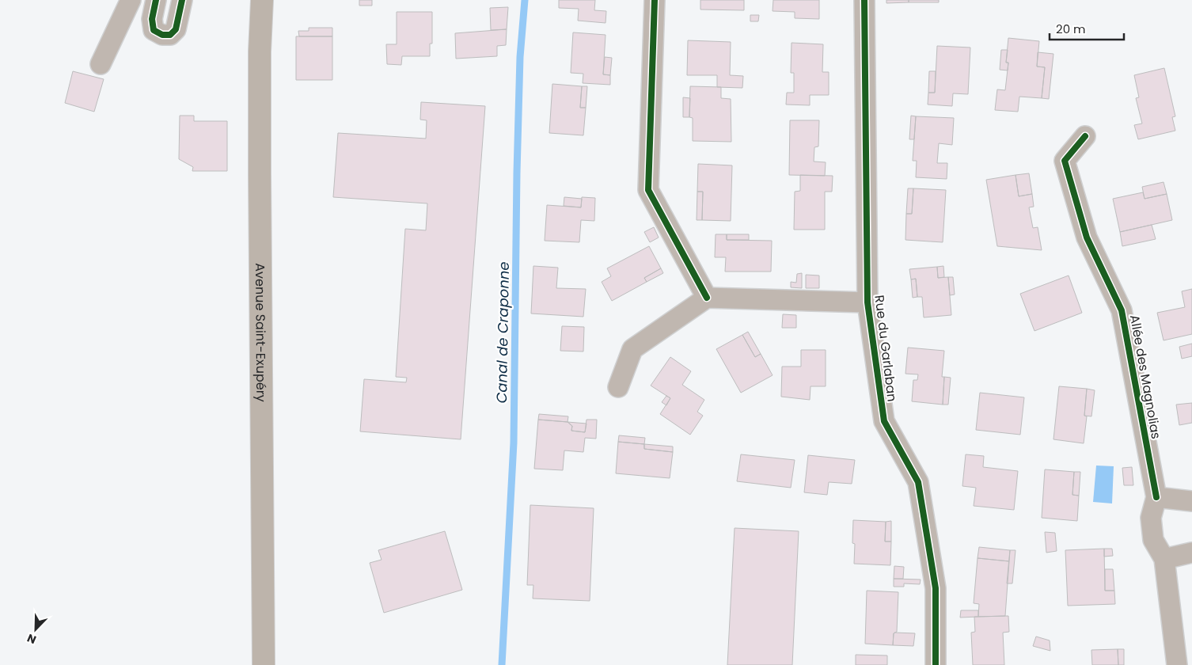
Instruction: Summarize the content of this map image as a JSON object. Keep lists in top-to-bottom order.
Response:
{
  "streets": {
    "main road": ["Avenue Saint-Exupéry"],
    "street": ["Rue du Garlaban", "Allée des Magnolias"]
  },
  "water": ["Canal de Craponne"],
  "scale_bar": "20 m",
  "north": "bottom left"
}
